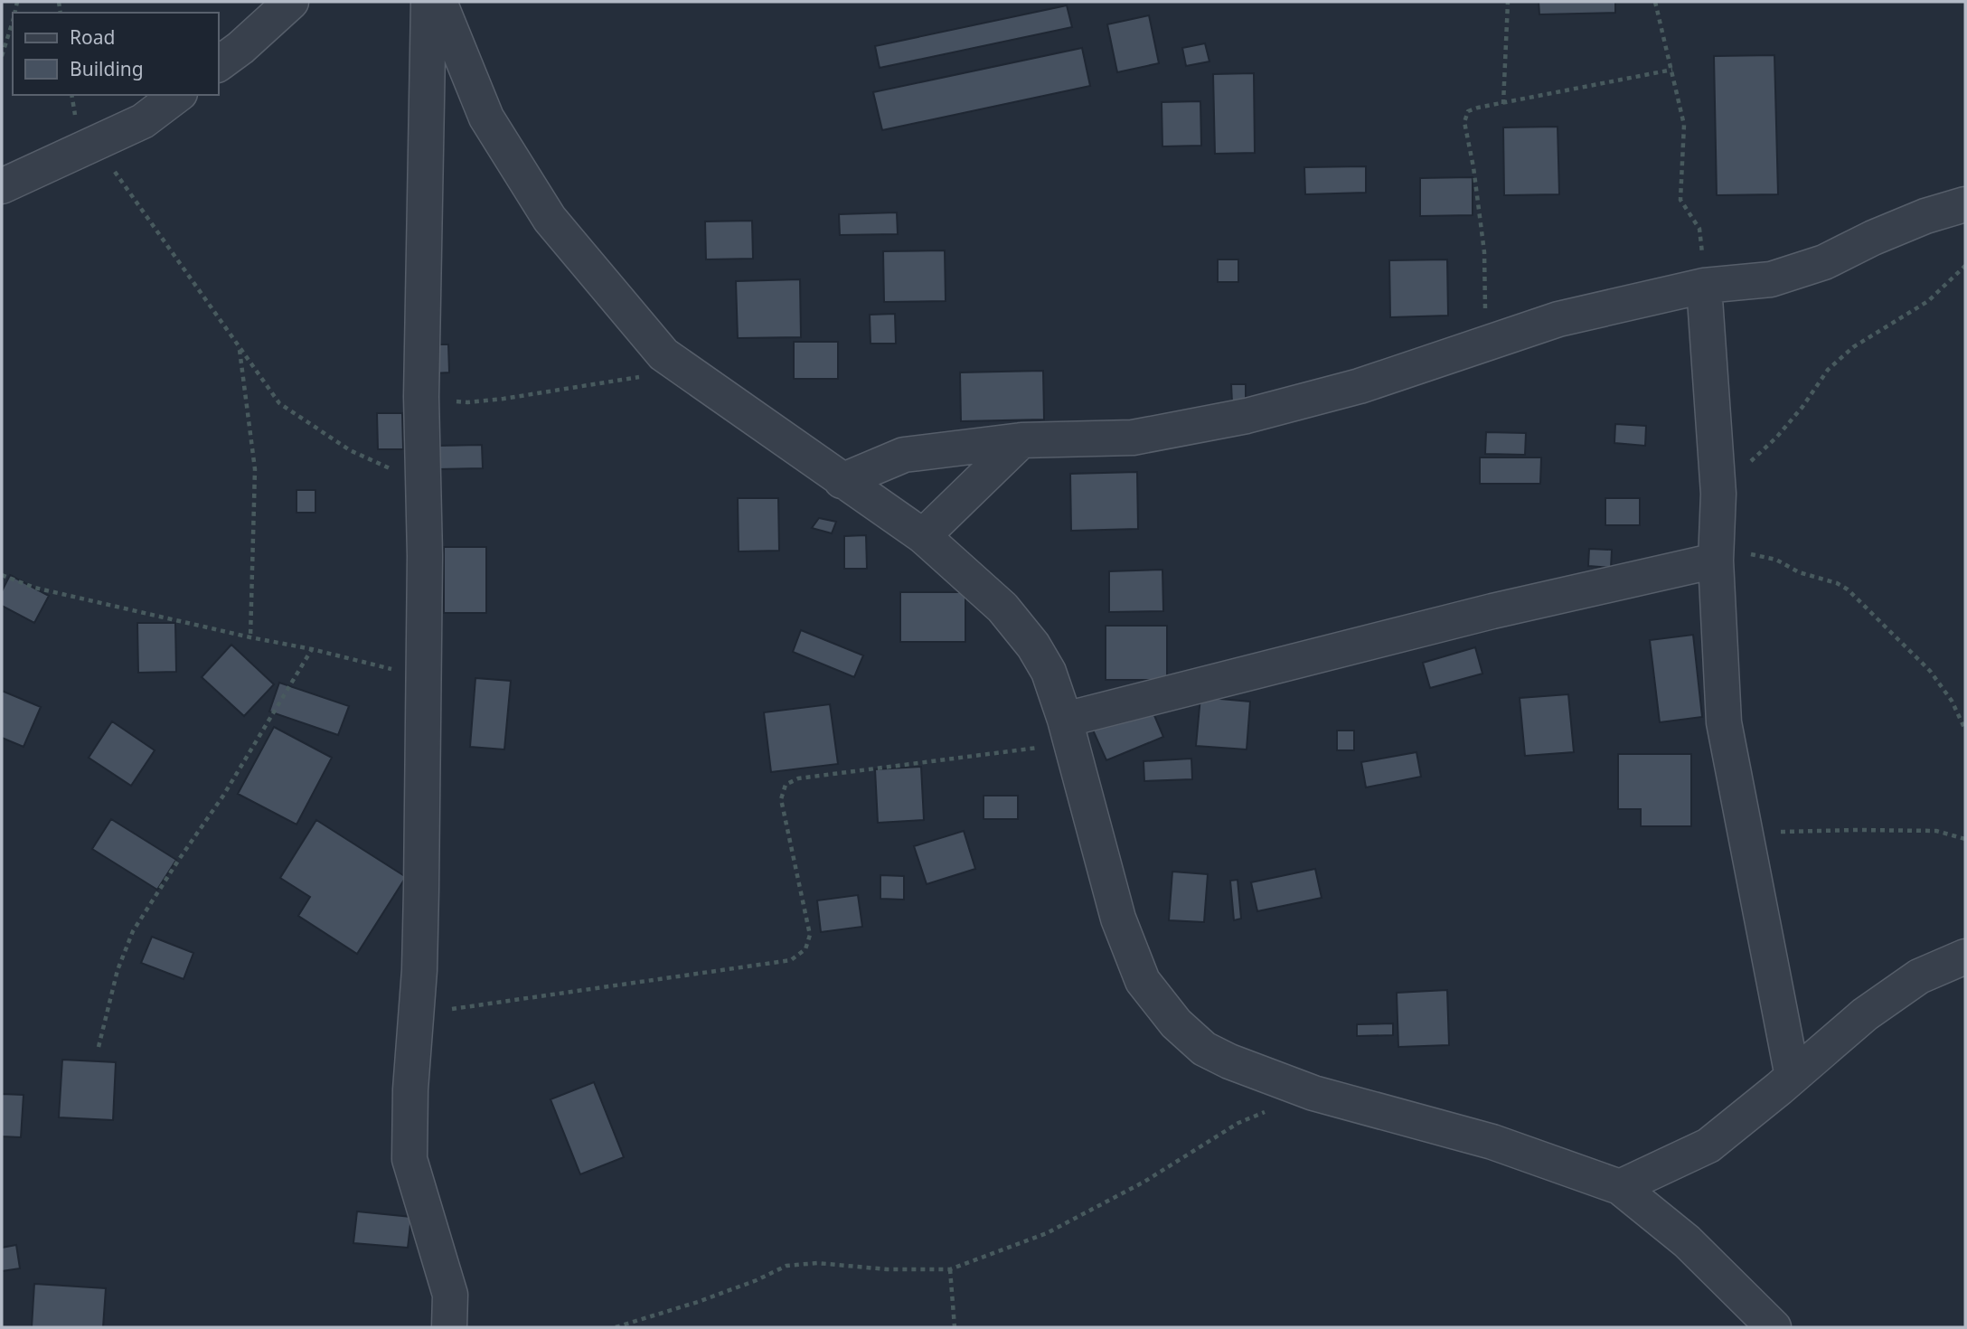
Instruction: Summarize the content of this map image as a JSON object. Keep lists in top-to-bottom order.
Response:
{
  "legend": ["Road", "Building"]
}
